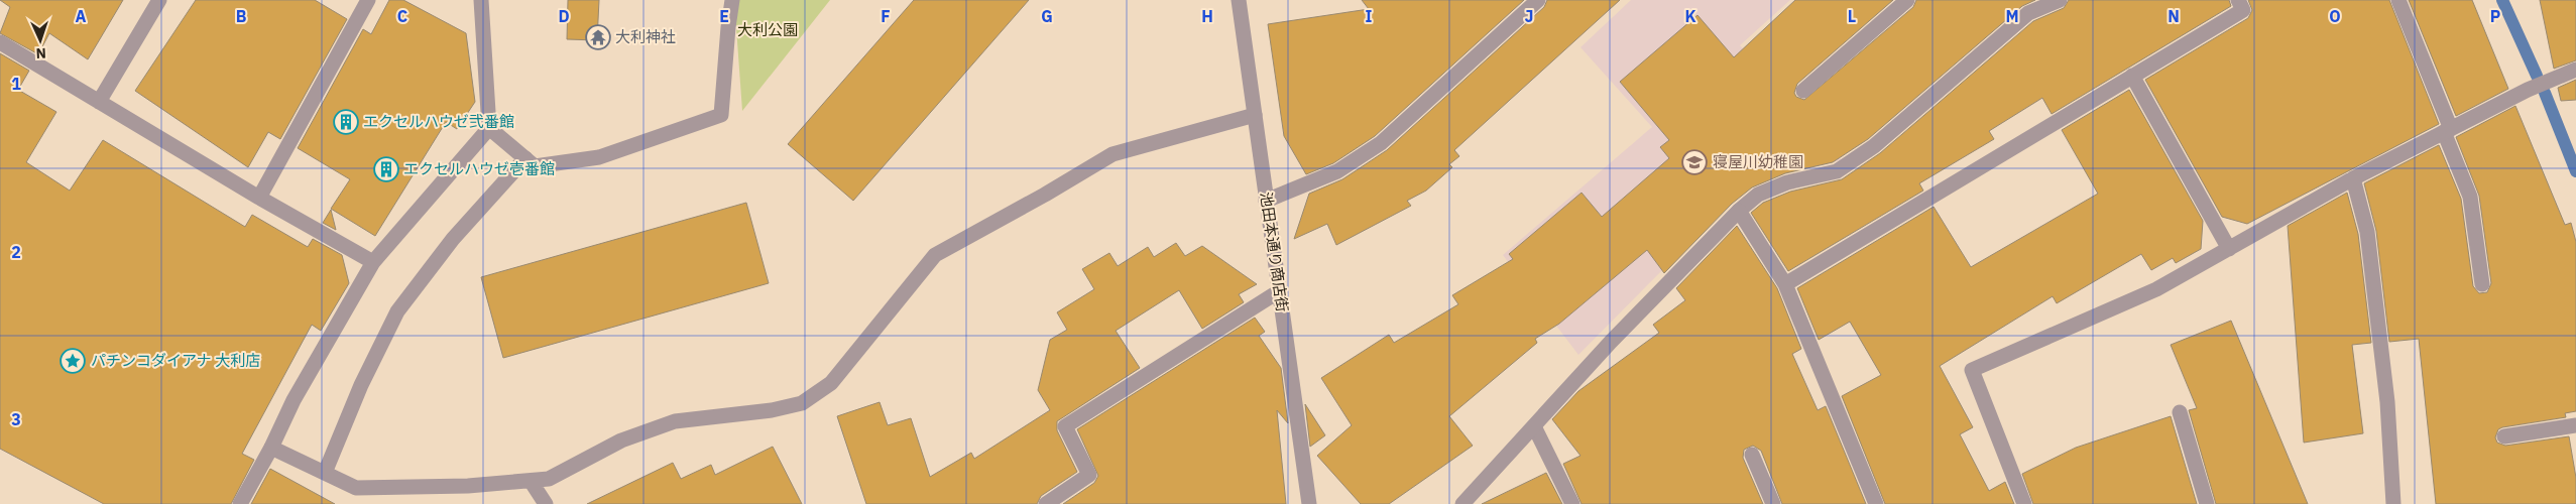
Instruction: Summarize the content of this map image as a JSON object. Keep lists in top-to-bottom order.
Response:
{
  "streets": {
    "street": ["池田本通り商店街"]
  },
  "parks": ["大利公園"],
  "places": {
    "temple": ["大利神社"],
    "building": ["エクセルハウゼ弐番館", "エクセルハウゼ壱番館"],
    "school or university": ["寝屋川幼稚園"],
    "place": ["パチンコダイアナ 大利店"]
  },
  "north": "bottom",
  "grid": {
    "columns": [
      "A",
      "B",
      "C",
      "D",
      "E",
      "F",
      "G",
      "H",
      "I",
      "J",
      "K",
      "L",
      "M",
      "N",
      "O",
      "P"
    ],
    "rows": ["1", "2", "3"]
  }
}
